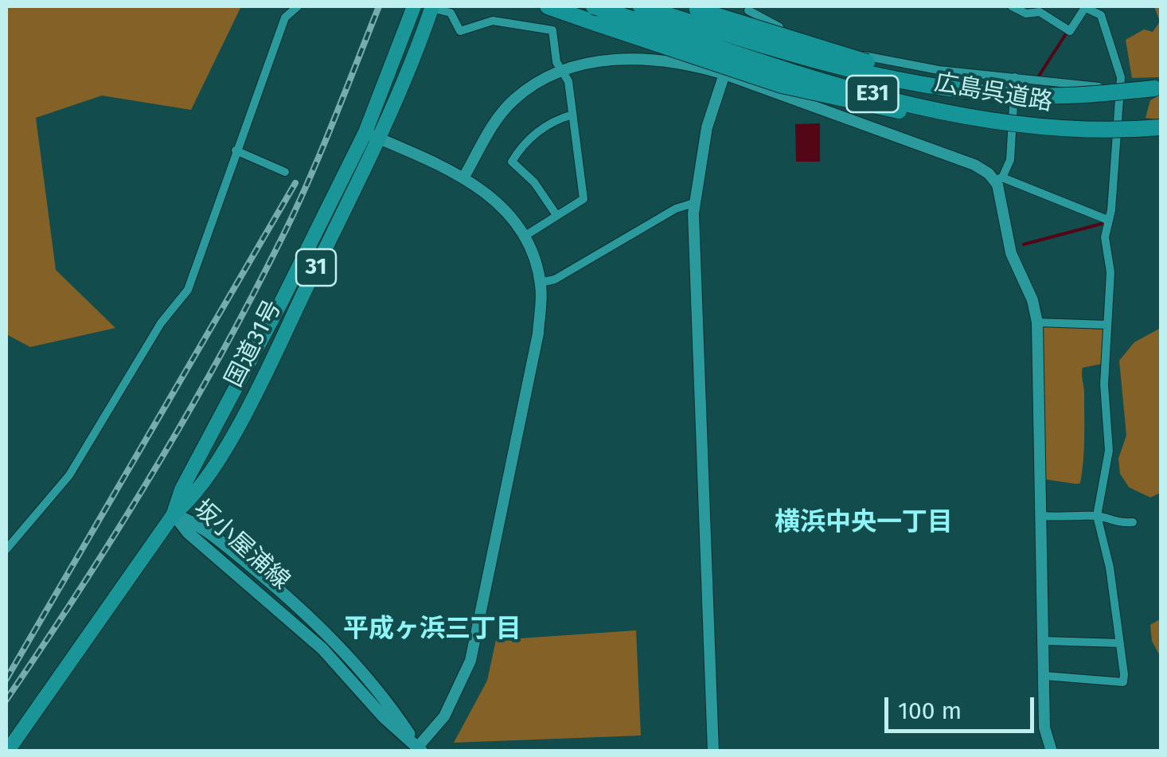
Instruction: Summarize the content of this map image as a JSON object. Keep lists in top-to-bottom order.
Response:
{
  "streets": {
    "highway": [
      "広島呉道路",
      "E31",
      "31",
      "国道31号"
    ],
    "main road": ["坂小屋浦線"]
  },
  "crossings": [
    ["国道31号", "坂小屋浦線"]
  ],
  "districts": ["横浜中央一丁目", "平成ヶ浜三丁目"],
  "scale_bar": "100 m"
}
